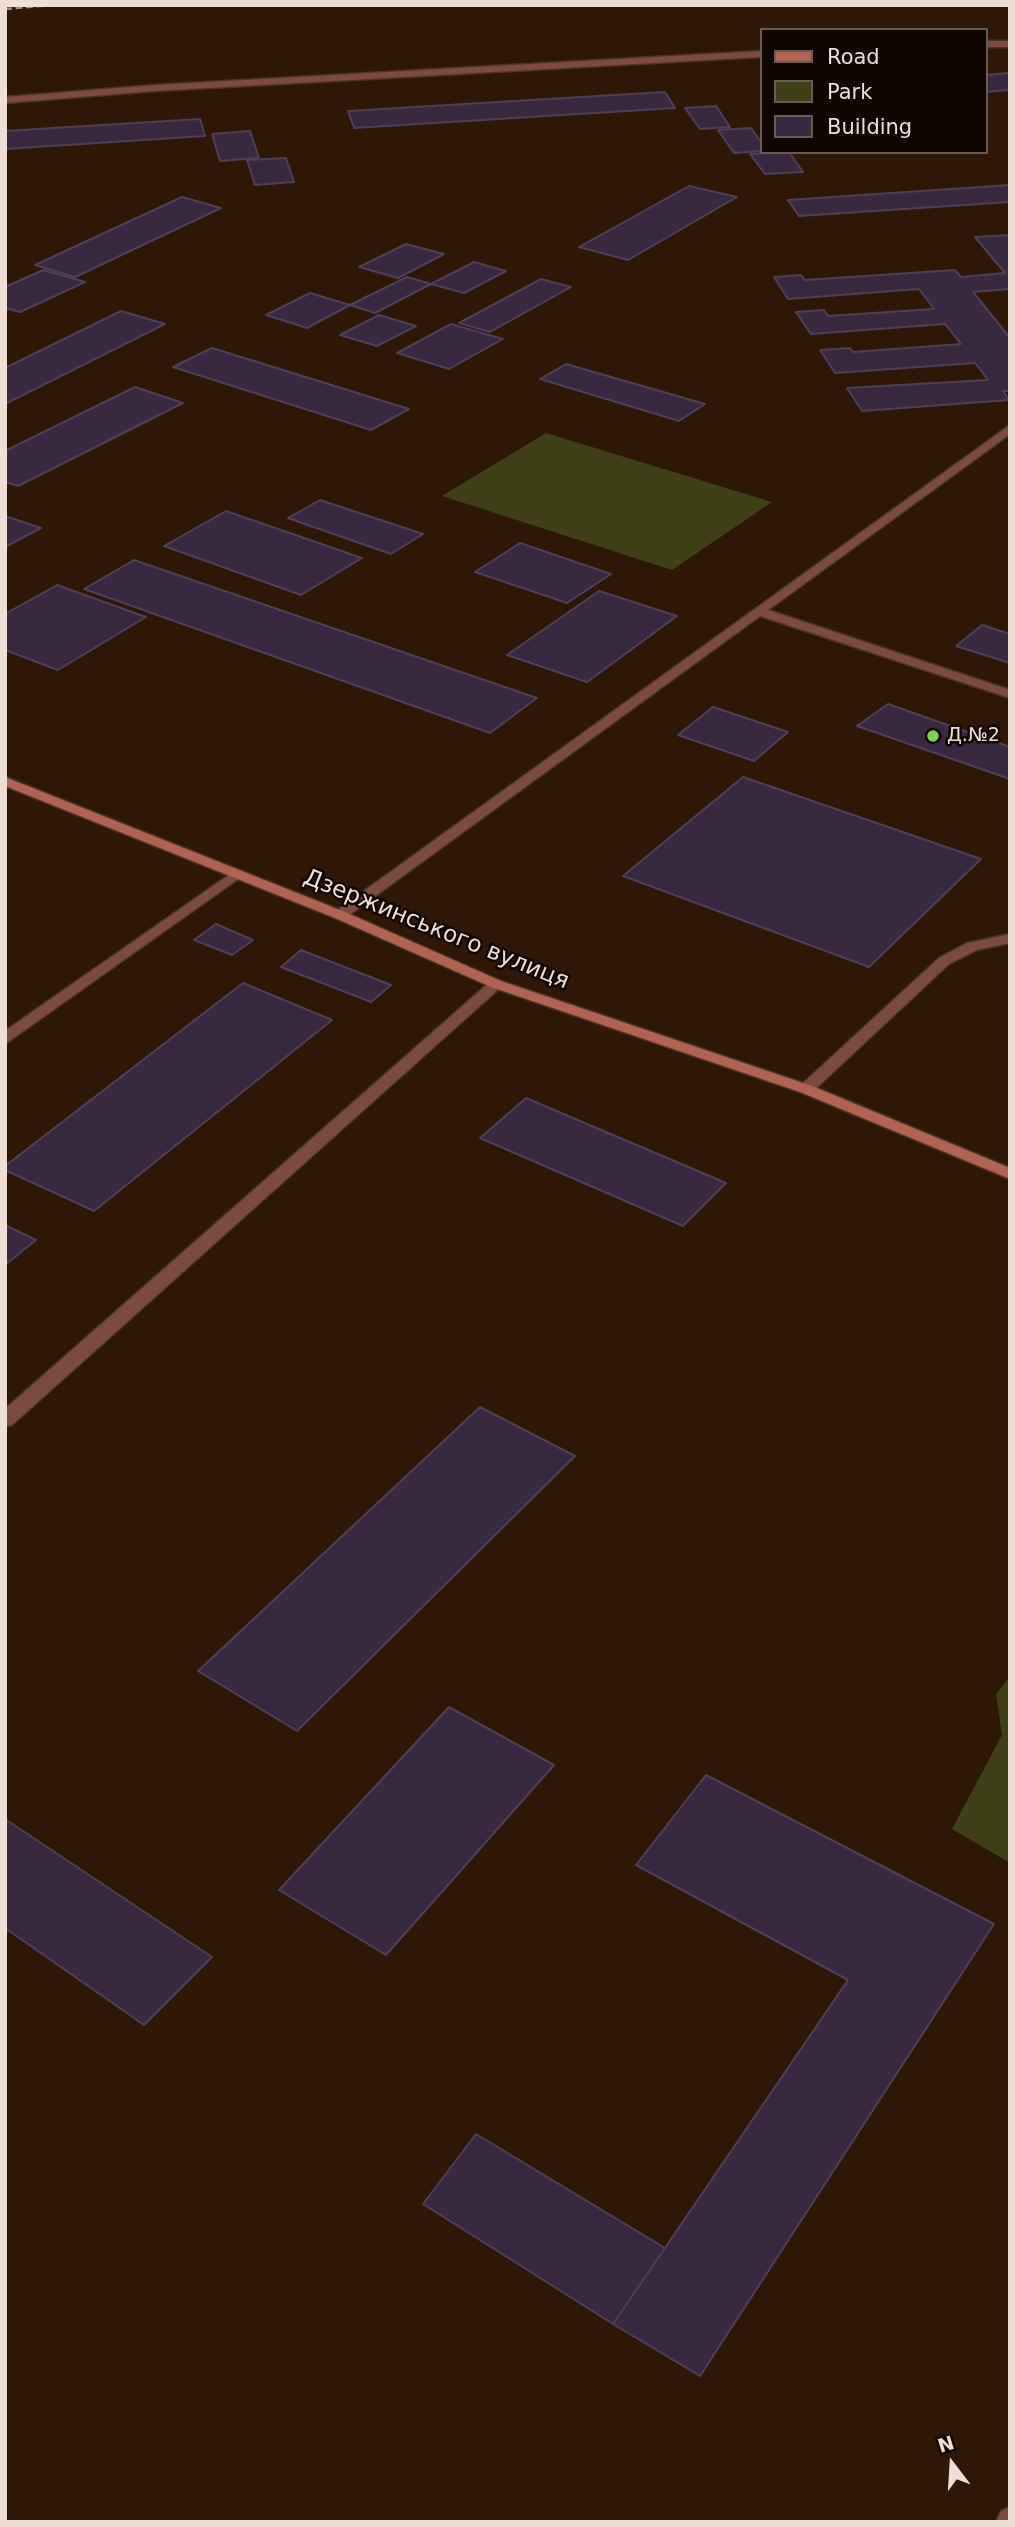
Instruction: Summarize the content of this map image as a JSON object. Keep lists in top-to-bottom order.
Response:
{
  "streets": {
    "main road": ["Дзержинського вулиця"]
  },
  "places": ["Д.№2"],
  "legend": ["Road", "Park", "Building"],
  "north": "top"
}
